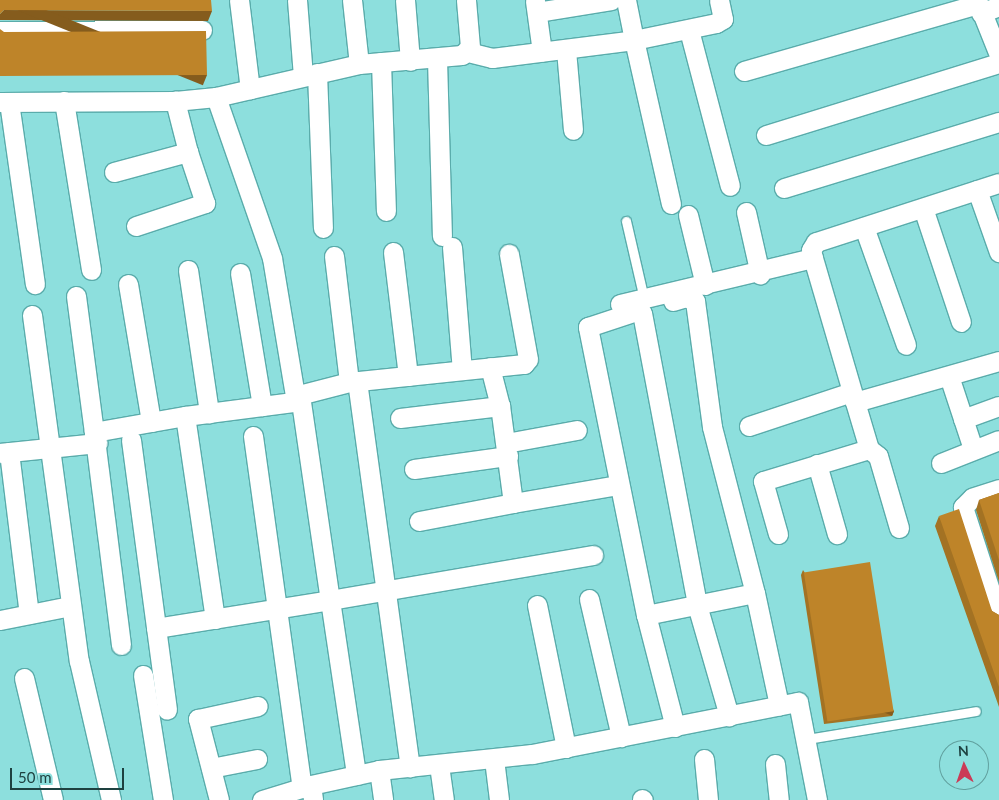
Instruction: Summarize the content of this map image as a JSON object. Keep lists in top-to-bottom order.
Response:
{
  "scale_bar": "50 m",
  "north": "top"
}
